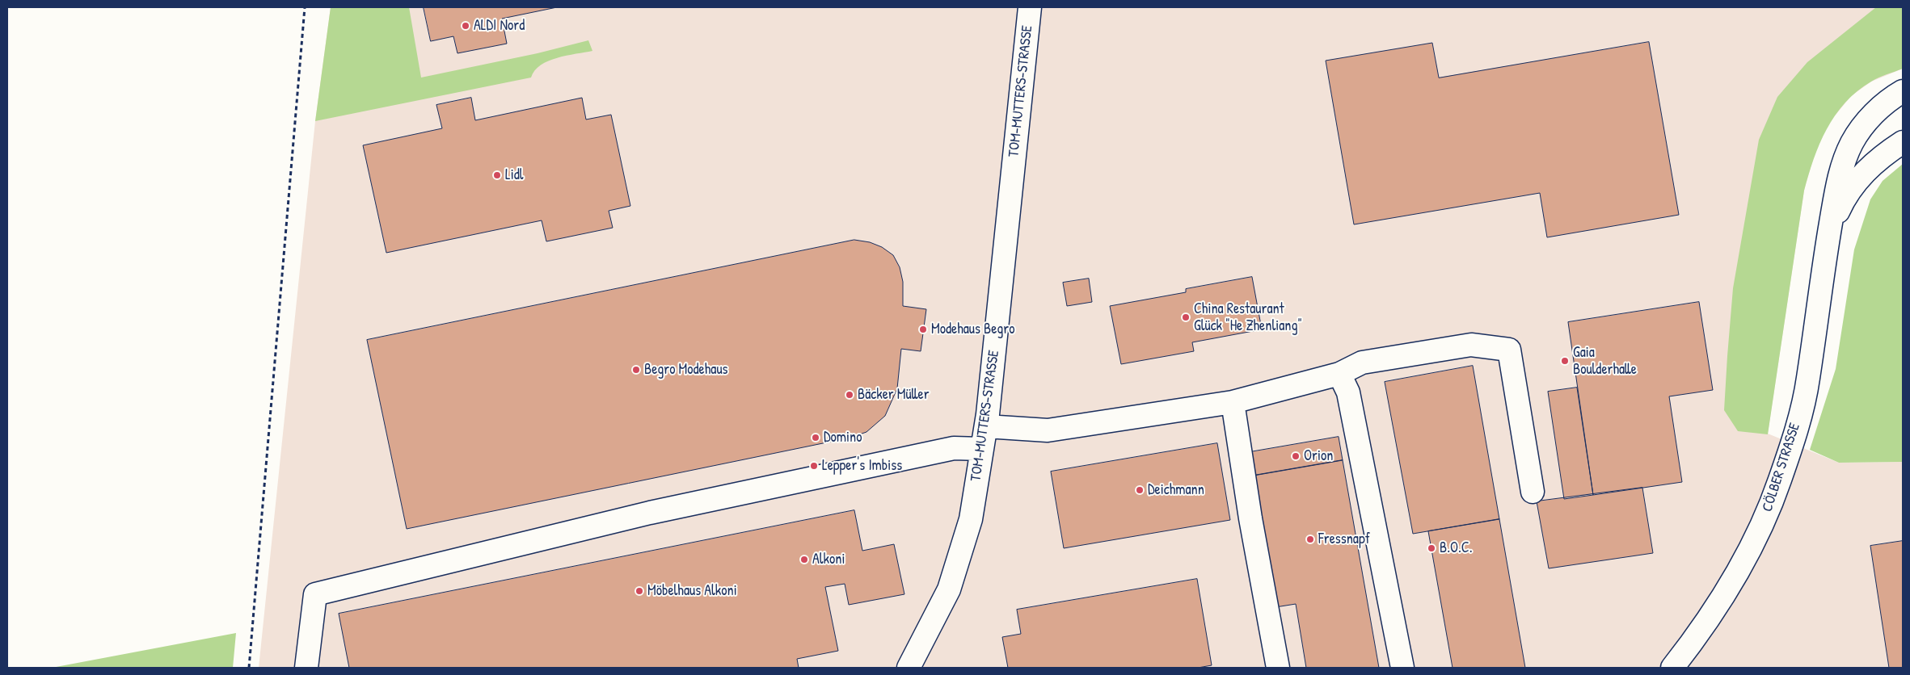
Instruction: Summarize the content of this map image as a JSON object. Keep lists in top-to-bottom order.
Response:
{
  "streets": {
    "street": ["TOM-MUTTERS-STRASSE", "CÖLBER STRASSE"]
  },
  "places": [
    "ALDI Nord",
    "Lidl",
    "China Restaurant Glück \"He Zhenliang\"",
    "Modehaus Begro",
    "Gaia Boulderhalle",
    "Begro Modehaus",
    "Bäcker Müller",
    "Domino",
    "Orion",
    "Lepper's Imbiss",
    "Deichmann",
    "Fressnapf",
    "B.O.C.",
    "Alkoni",
    "Möbelhaus Alkoni"
  ]
}
